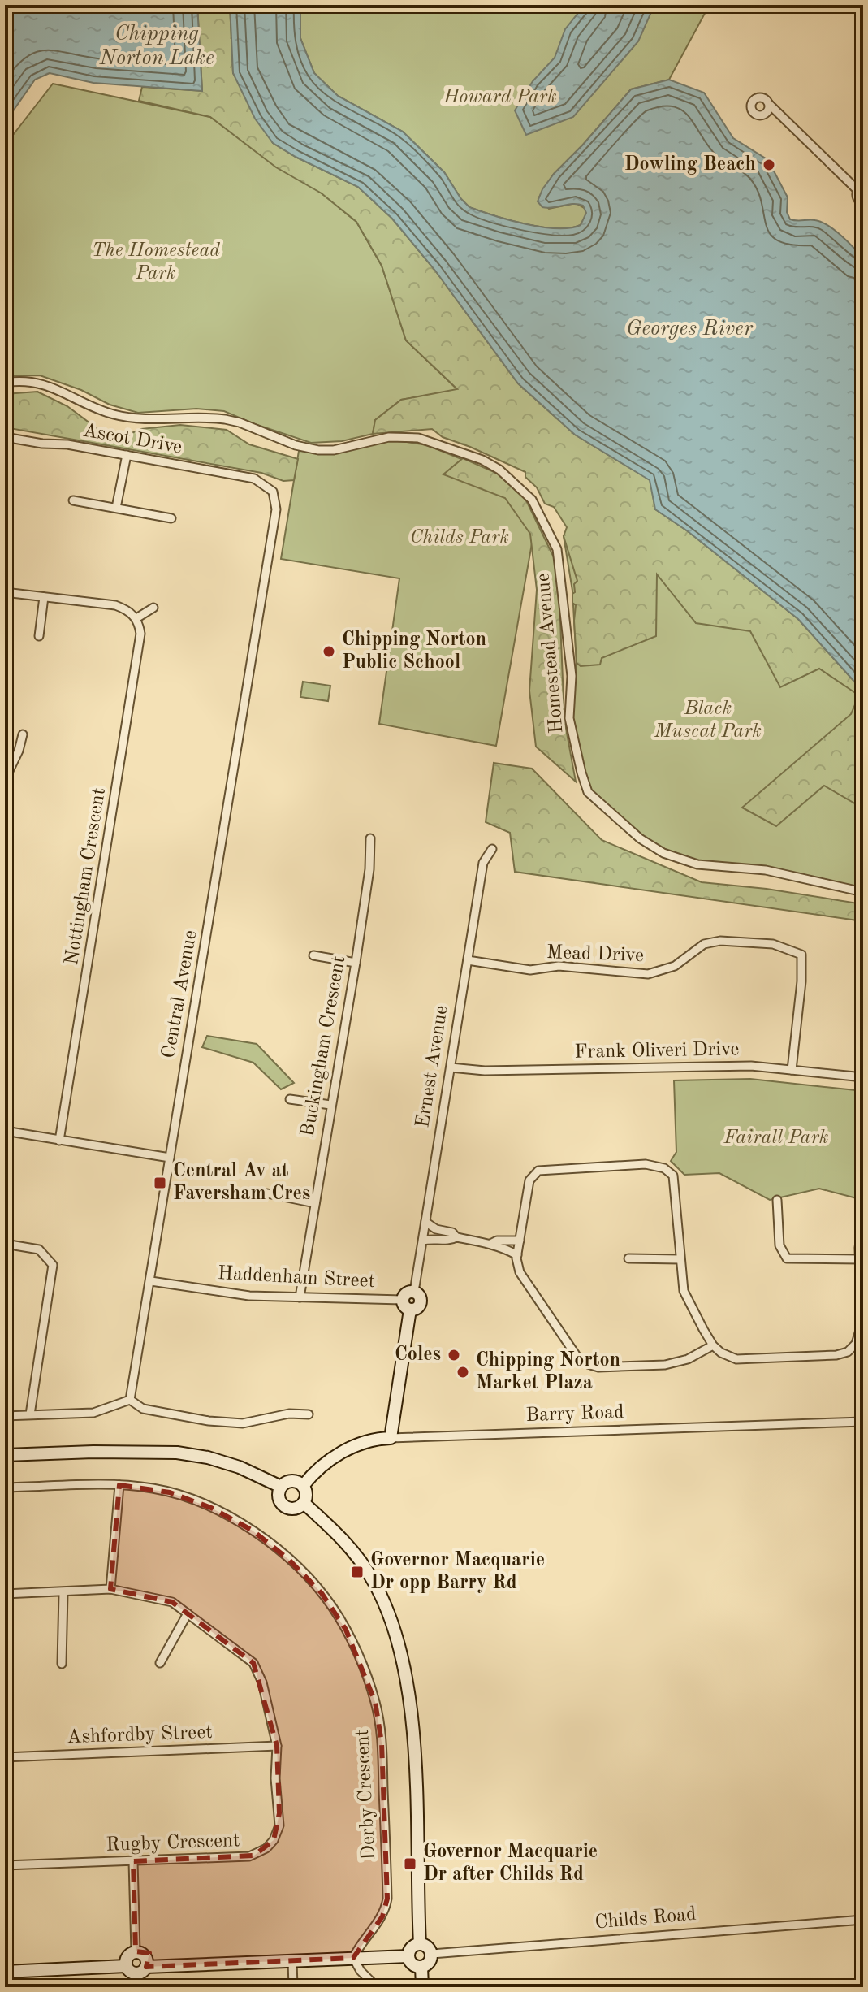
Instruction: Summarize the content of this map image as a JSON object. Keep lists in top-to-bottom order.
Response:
{
  "streets": {
    "main road": ["Barry Road"],
    "street": [
      "Ascot Drive",
      "Homestead Avenue",
      "Nottingham Crescent",
      "Mead Drive",
      "Central Avenue",
      "Buckingham Crescent",
      "Frank Oliveri Drive",
      "Ernest Avenue",
      "Haddenham Street",
      "Ashfordby Street",
      "Derby Crescent",
      "Rugby Crescent",
      "Childs Road"
    ]
  },
  "crossings": [
    ["Ascot Drive", "Central Avenue"],
    ["Mead Drive", "Frank Oliveri Drive"],
    ["Mead Drive", "Ernest Avenue"],
    ["Central Avenue", "Haddenham Street"],
    ["Buckingham Crescent", "Haddenham Street"],
    ["Frank Oliveri Drive", "Ernest Avenue"],
    ["Ashfordby Street", "Rugby Crescent"]
  ],
  "water": ["Chipping Norton Lake", "Georges River"],
  "parks": [
    "Howard Park",
    "The Homestead Park",
    "Childs Park",
    "Black Muscat Park",
    "Fairall Park"
  ],
  "places": {
    "other": [
      "Dowling Beach",
      "Chipping Norton Public School",
      "Coles",
      "Chipping Norton Market Plaza"
    ],
    "transit": ["Central Av at Faversham Cres", "Governor Macquarie Dr opp Barry Rd", "Governor Macquarie Dr after Childs Rd"]
  }
}
